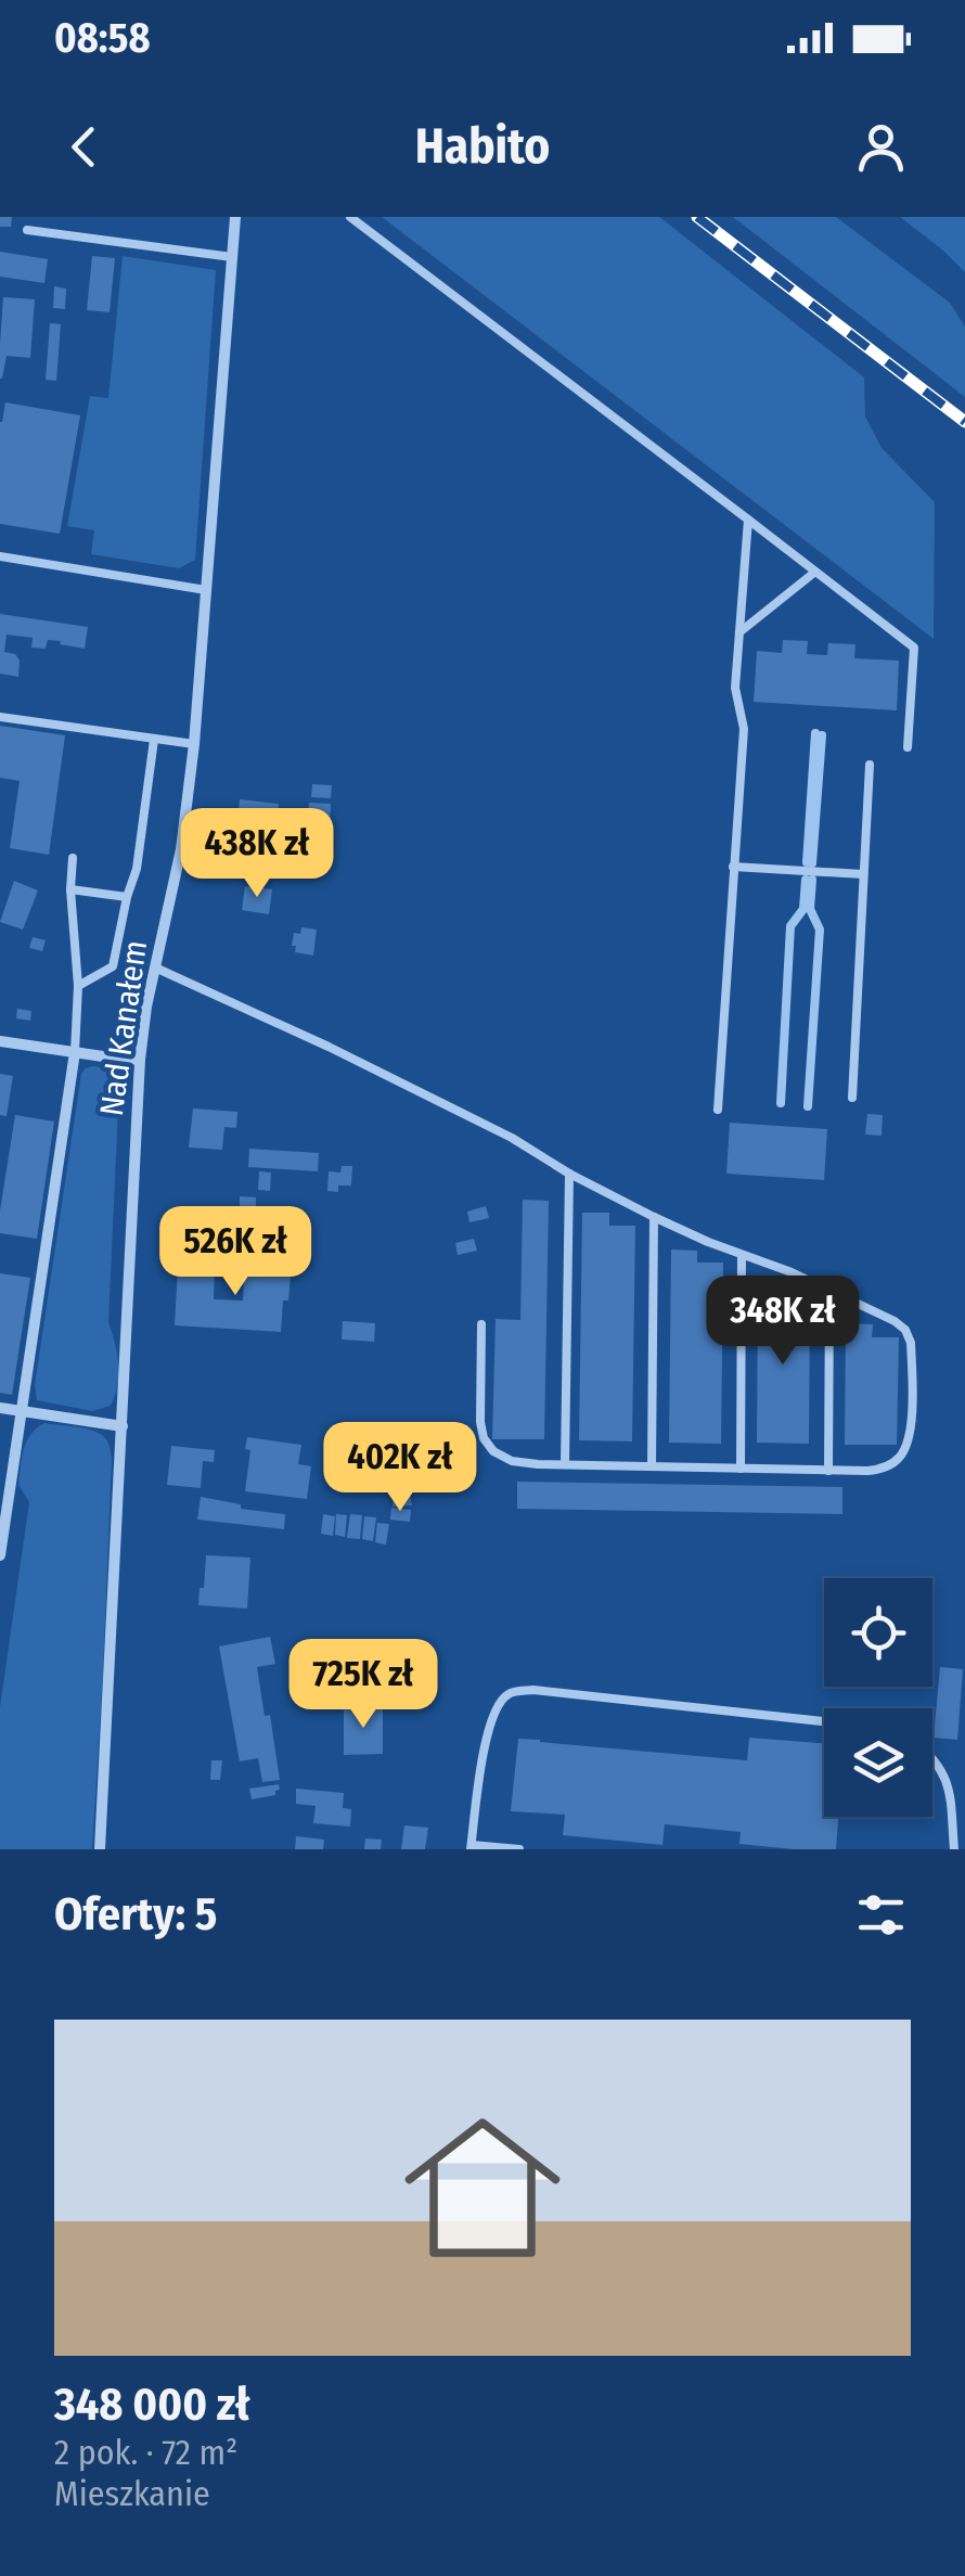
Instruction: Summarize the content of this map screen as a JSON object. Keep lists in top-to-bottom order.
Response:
{
  "streets": {
    "street": ["Nad Kanałem"]
  },
  "page": {
    "status": "08:58",
    "header": "Habito",
    "price": [
      "438K zł",
      "526K zł",
      "348K zł",
      "402K zł",
      "725K zł"
    ],
    "heading": "Oferty: 5",
    "list": [
      {
        "name": "348 000 zł",
        "note": "2 pok. · 72 m² · Mieszkanie"
      }
    ]
  }
}
